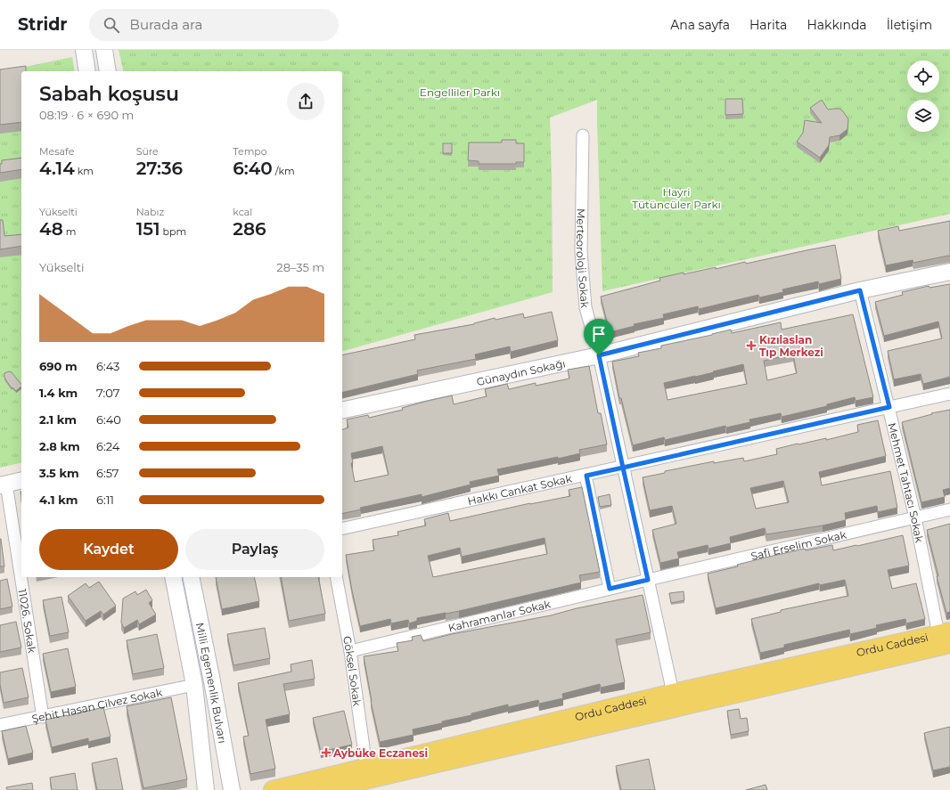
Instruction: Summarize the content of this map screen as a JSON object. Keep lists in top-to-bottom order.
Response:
{
  "streets": {
    "main road": ["Ordu Caddesi"],
    "street": [
      "Merteoroloji Sokak",
      "Günaydın Sokağı",
      "Mehmet Tahtacı Sokak",
      "Hakkı Cankat Sokak",
      "Safi Erselim Sokak",
      "Kahramanlar Sokak",
      "11026. Sokak",
      "Göksel Sokak",
      "Milli Egemenlik Bulvarı",
      "Şehit Hasan Cilvez Sokak"
    ]
  },
  "crossings": [
    ["Merteoroloji Sokak", "Günaydın Sokağı"],
    ["Merteoroloji Sokak", "Hakkı Cankat Sokak"],
    ["Merteoroloji Sokak", "Safi Erselim Sokak"],
    ["Merteoroloji Sokak", "Kahramanlar Sokak"],
    ["Merteoroloji Sokak", "Ordu Caddesi"],
    ["Günaydın Sokağı", "Mehmet Tahtacı Sokak"],
    ["Mehmet Tahtacı Sokak", "Hakkı Cankat Sokak"],
    ["Mehmet Tahtacı Sokak", "Safi Erselim Sokak"],
    ["Mehmet Tahtacı Sokak", "Ordu Caddesi"],
    ["Safi Erselim Sokak", "Kahramanlar Sokak"],
    ["Kahramanlar Sokak", "Göksel Sokak"],
    ["11026. Sokak", "Şehit Hasan Cilvez Sokak"],
    ["Ordu Caddesi", "Göksel Sokak"],
    ["Milli Egemenlik Bulvarı", "Şehit Hasan Cilvez Sokak"]
  ],
  "parks": ["Engelliler Parkı", "Hayri Tütüncüler Parkı"],
  "places": {
    "health": ["Kızılaslan Tıp Merkezi", "Aybüke Eczanesi"]
  },
  "page": {
    "header": "Stridr",
    "search": "Burada ara",
    "nav": [
      "Ana sayfa",
      "Harita",
      "Hakkında",
      "İletişim"
    ],
    "heading": ["Sabah koşusu", "08:19 · 6 × 690 m"],
    "stats": [
      ["Mesafe", "4.14 km"],
      ["Süre", "27:36"],
      ["Tempo", "6:40 /km"],
      ["Yükselti", "48 m"],
      ["Nabız", "151 bpm"],
      ["kcal", "286"]
    ],
    "chart": ["Yükselti", "28–35 m"],
    "list": [
      {
        "name": "690 m",
        "note": "6:43"
      },
      {
        "name": "1.4 km",
        "note": "7:07"
      },
      {
        "name": "2.1 km",
        "note": "6:40"
      },
      {
        "name": "2.8 km",
        "note": "6:24"
      },
      {
        "name": "3.5 km",
        "note": "6:57"
      },
      {
        "name": "4.1 km",
        "note": "6:11"
      }
    ],
    "buttons": ["Kaydet", "Paylaş"]
  }
}
